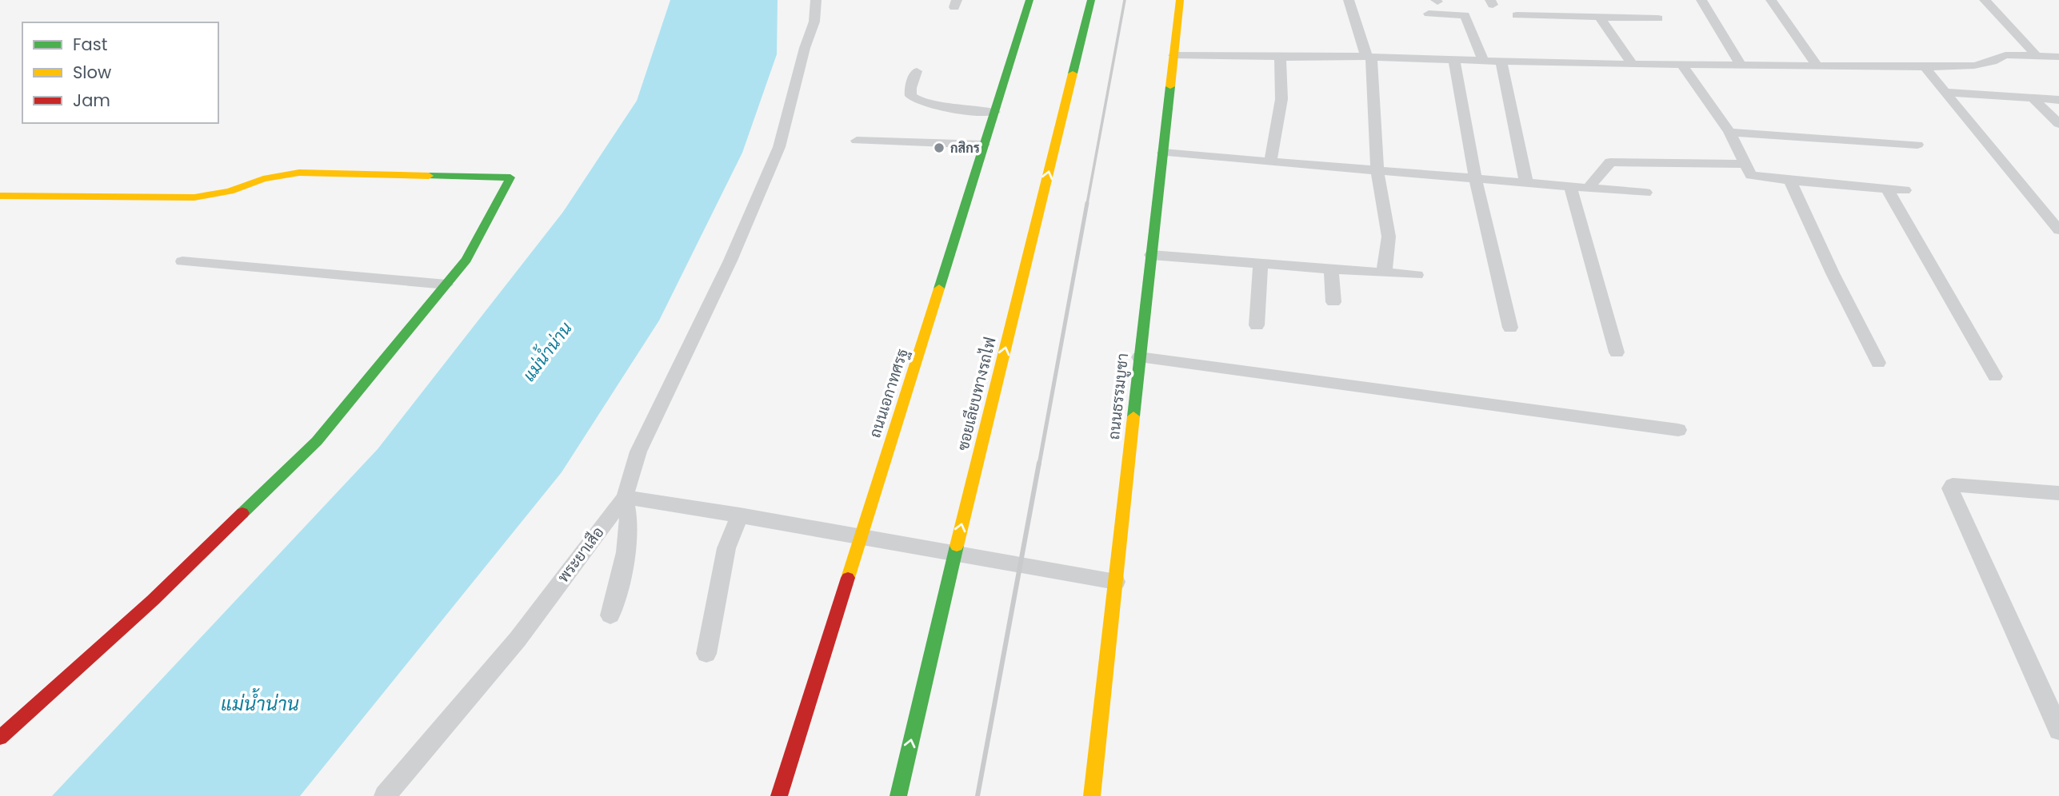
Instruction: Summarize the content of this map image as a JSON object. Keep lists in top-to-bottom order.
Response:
{
  "streets": {
    "street": [
      "ถนนเอกาทศรฐ",
      "ซอยเลียบทางรถไฟ",
      "ถนนธรรมบูชา",
      "พระยาเสือ"
    ]
  },
  "one_way": ["ซอยเลียบทางรถไฟ"],
  "water": ["แม่น้ำน่าน"],
  "places": ["กสิกร"],
  "legend": ["Fast", "Slow", "Jam"]
}
